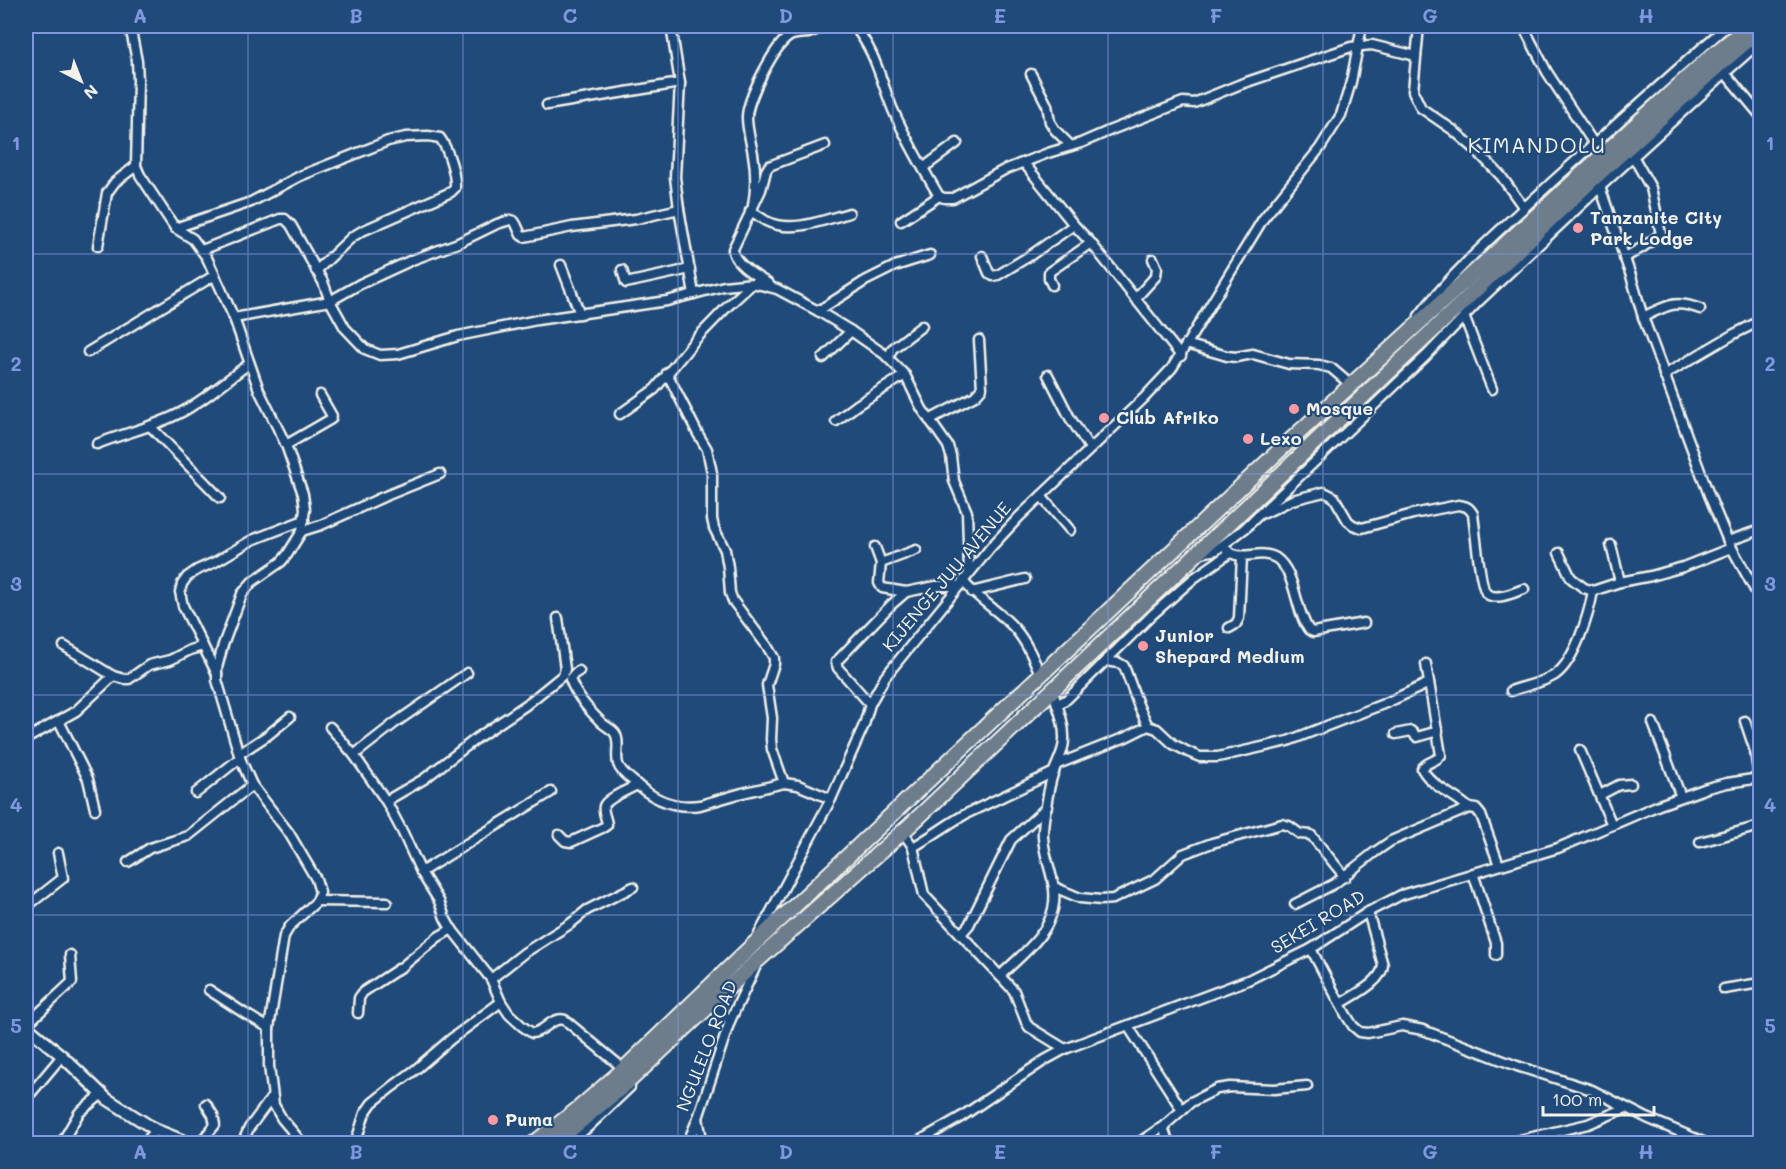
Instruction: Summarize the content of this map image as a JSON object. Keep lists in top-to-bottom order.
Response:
{
  "streets": {
    "street": ["KIJENGE JUU AVENUE", "SEKEI ROAD", "NGULELO ROAD"]
  },
  "districts": ["KIMANDOLU"],
  "places": [
    "Tanzanite City Park Lodge",
    "Mosque",
    "Club Afriko",
    "Lexo",
    "Junior Shepard Medium",
    "Puma"
  ],
  "scale_bar": "100 m",
  "north": "bottom right",
  "grid": {
    "columns": [
      "A",
      "B",
      "C",
      "D",
      "E",
      "F",
      "G",
      "H"
    ],
    "rows": [
      "1",
      "2",
      "3",
      "4",
      "5"
    ]
  }
}
